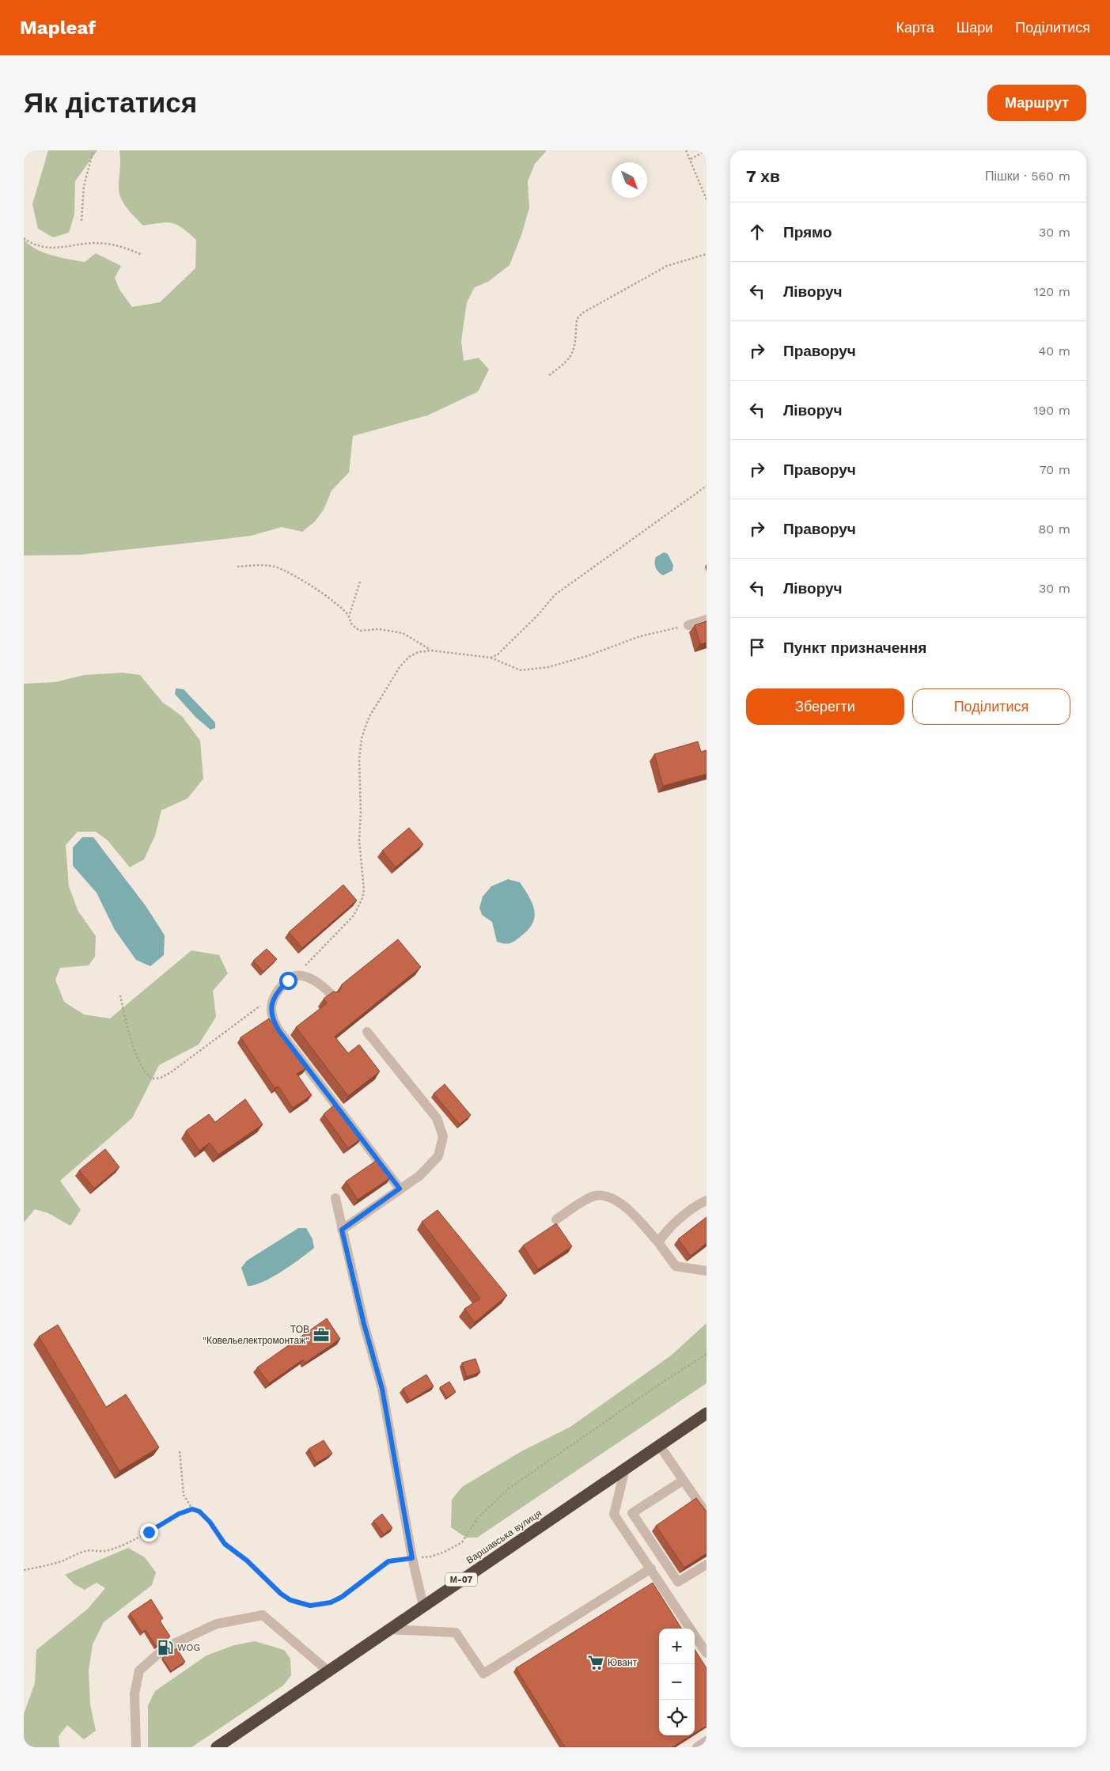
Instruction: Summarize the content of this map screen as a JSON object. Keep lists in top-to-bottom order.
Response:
{
  "streets": {
    "highway": ["Варшавська вулиця", "М-07"]
  },
  "places": {
    "office": ["ТОВ \"Ковельелектромонтаж\""],
    "fuel station": ["WOG"],
    "supermarket": ["Ювант"]
  },
  "north": "bottom right",
  "page": {
    "header": "Mapleaf",
    "nav": ["Карта", "Шари", "Поділитися"],
    "buttons": [
      "Маршрут",
      ["Зберегти", "Поділитися"]
    ],
    "title": "Як дістатися",
    "heading": ["7 хв", "Пішки · 560 m"],
    "list": [
      ["Прямо", "30 m"],
      ["Ліворуч", "120 m"],
      ["Праворуч", "40 m"],
      ["Ліворуч", "190 m"],
      ["Праворуч", "70 m"],
      ["Праворуч", "80 m"],
      ["Ліворуч", "30 m"],
      "Пункт призначення"
    ],
    "map_buttons": ["+", "−"]
  }
}
